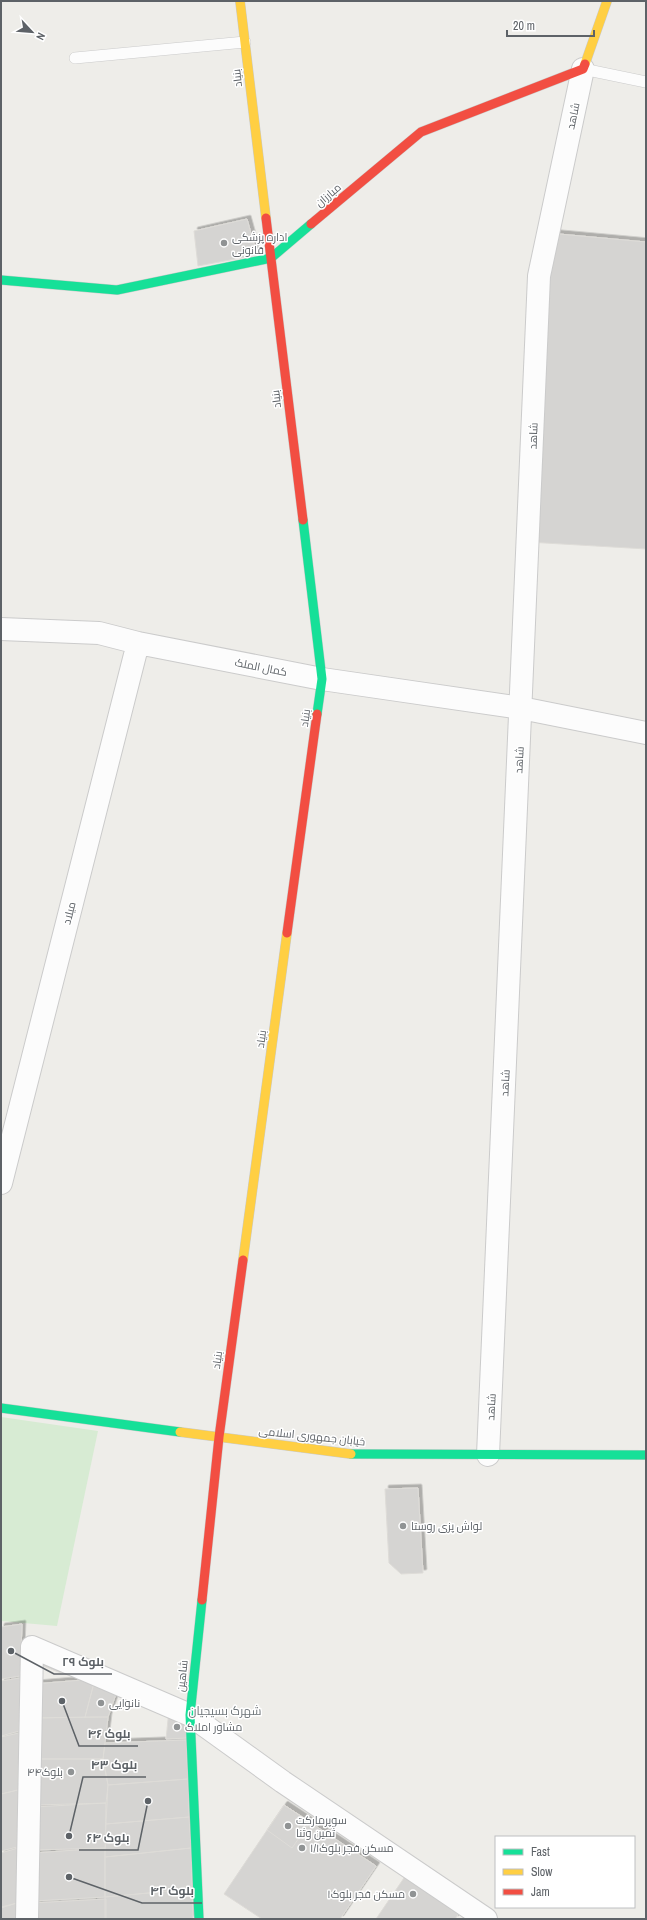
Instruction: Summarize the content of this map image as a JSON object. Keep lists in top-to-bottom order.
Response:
{
  "streets": {
    "street": [
      "بنیاد",
      "شاهد",
      "مبارزان",
      "کمال الملک",
      "میلاد",
      "خیابان جمهوری اسلامی",
      "شاهین"
    ]
  },
  "crossings": [
    ["بنیاد", "مبارزان"],
    ["بنیاد", "کمال الملک"],
    ["بنیاد", "خیابان جمهوری اسلامی"],
    ["بنیاد", "شاهین"],
    ["شاهد", "مبارزان"],
    ["شاهد", "کمال الملک"],
    ["شاهد", "خیابان جمهوری اسلامی"],
    ["کمال الملک", "میلاد"],
    ["خیابان جمهوری اسلامی", "شاهین"]
  ],
  "districts": ["شهرک بسیجیان"],
  "places": [
    "اداره پزشکی قانونی",
    "لواش پزی روستا",
    "بلوک ۲۹",
    "بلوک ۴۶",
    "نانوایی",
    "مشاور املاک",
    "بلوک۴۴",
    "بلوک ۶۴",
    "سوپرمارکت ثمین وثنا",
    "بلوک ۴۳",
    "مسکن فجر بلوک۱/۱",
    "بلوک ۴۲",
    "مسکن فجر بلوک۱"
  ],
  "legend": ["Fast", "Slow", "Jam"],
  "scale_bar": "20 m",
  "north": "bottom right"
}
